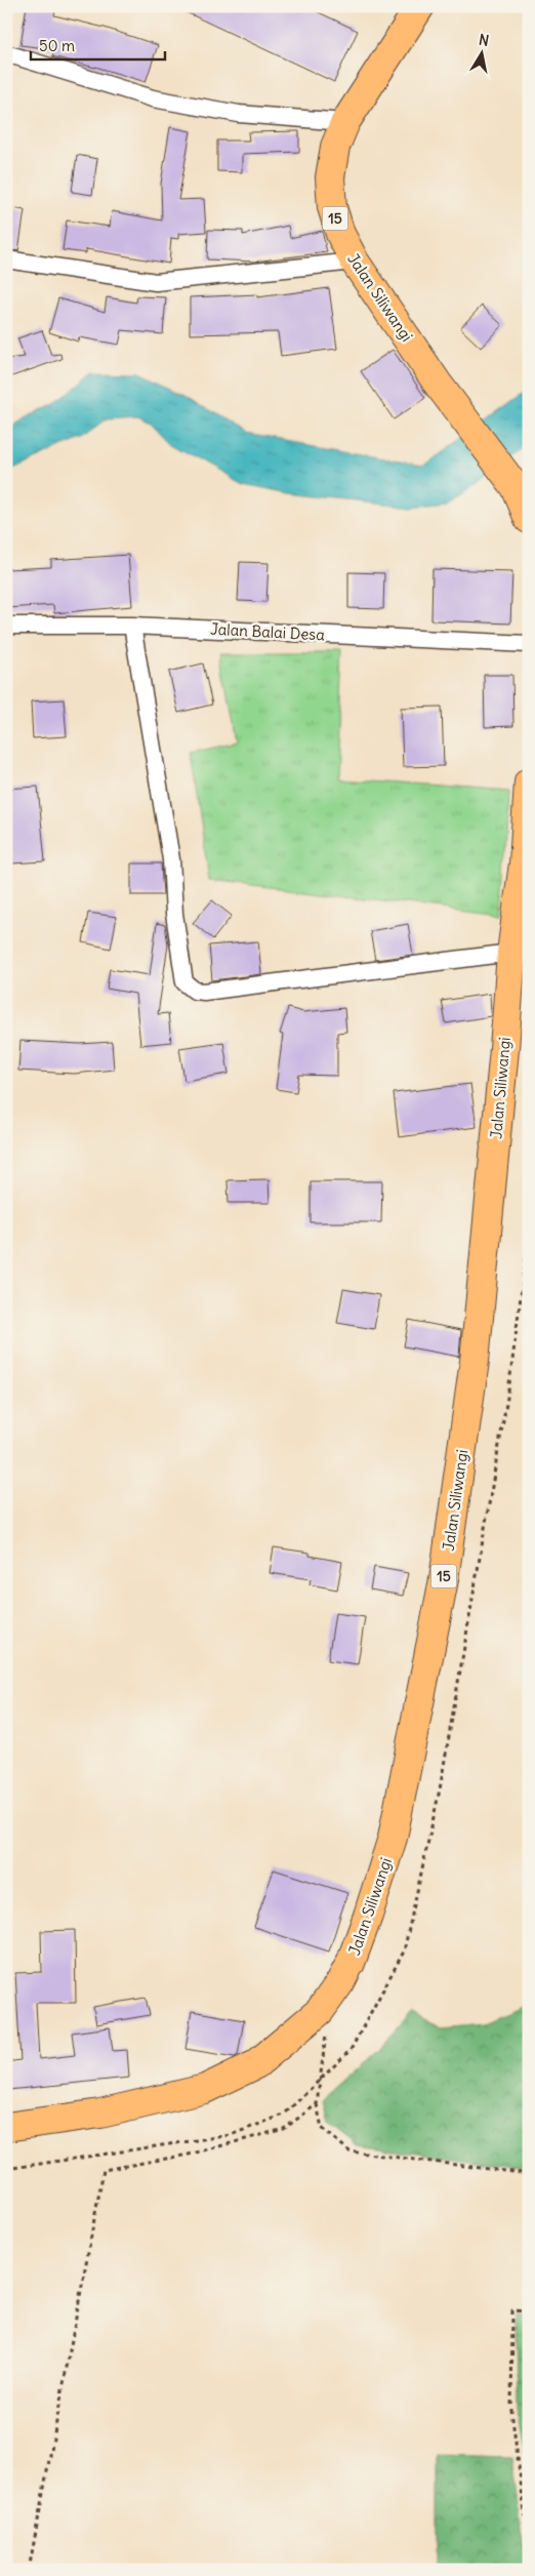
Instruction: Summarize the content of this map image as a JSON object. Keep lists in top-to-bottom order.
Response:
{
  "streets": {
    "highway": ["15", "Jalan Siliwangi"],
    "street": ["Jalan Balai Desa"]
  },
  "scale_bar": "50 m",
  "north": "top"
}
